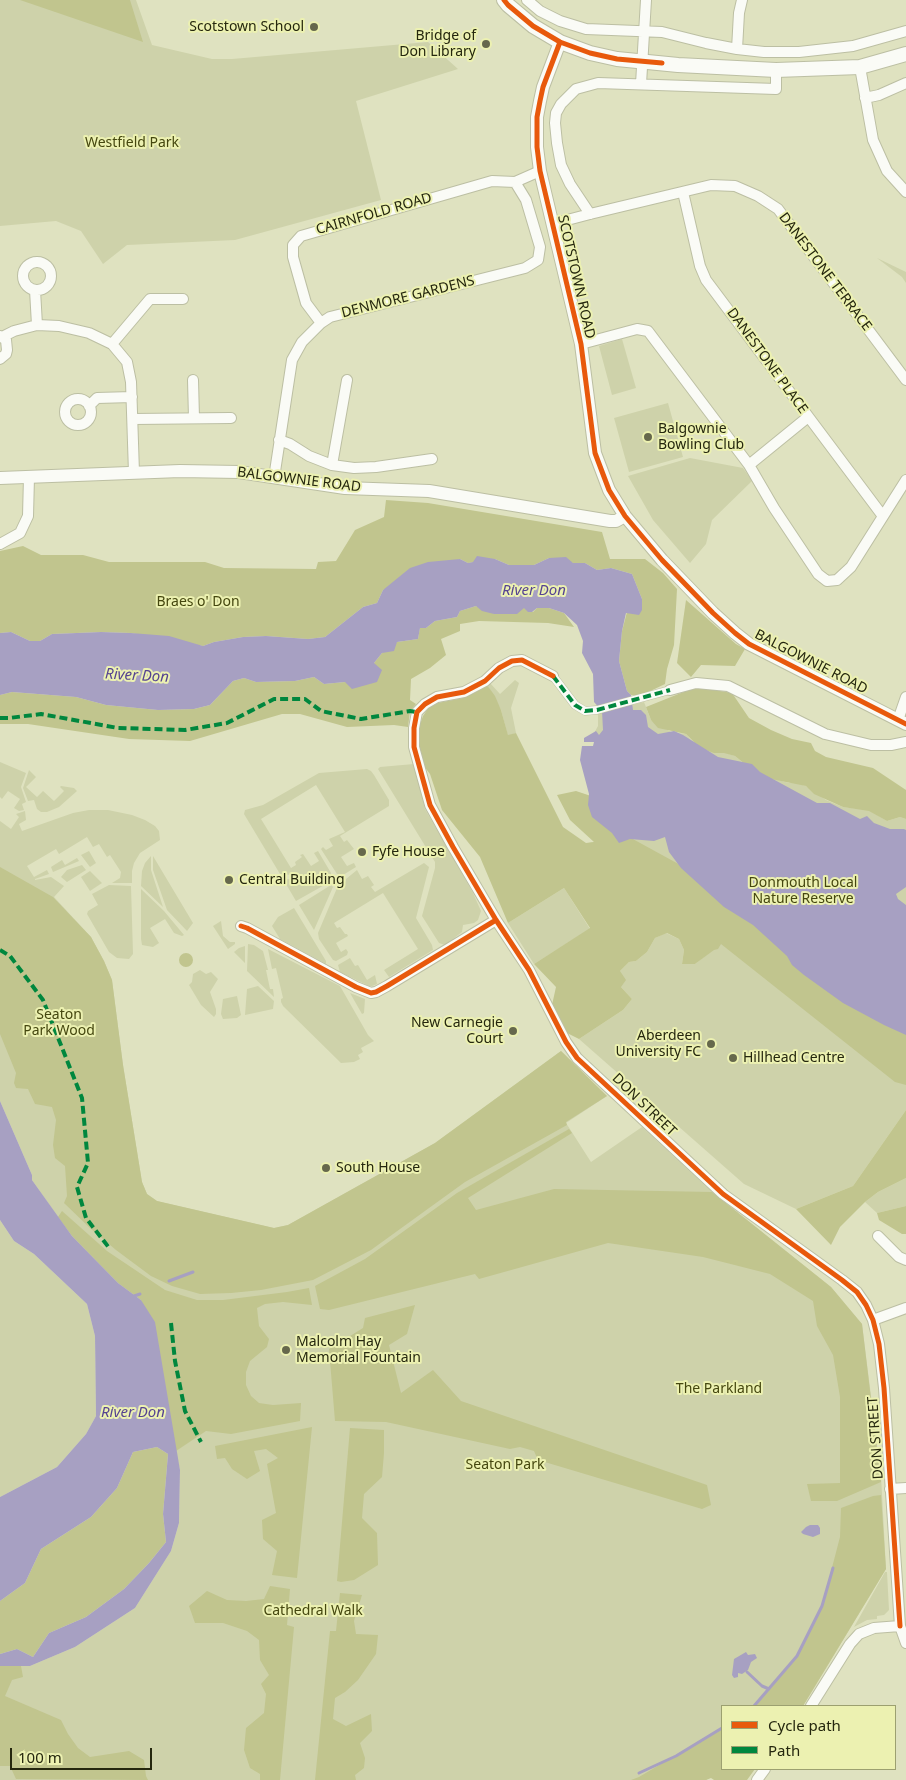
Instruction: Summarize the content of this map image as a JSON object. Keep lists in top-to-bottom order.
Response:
{
  "streets": {
    "street": [
      "CAIRNFOLD ROAD",
      "DANESTONE TERRACE",
      "SCOTSTOWN ROAD",
      "DENMORE GARDENS",
      "DANESTONE PLACE",
      "BALGOWNIE ROAD",
      "DON STREET"
    ]
  },
  "crossings": [
    ["CAIRNFOLD ROAD", "SCOTSTOWN ROAD"],
    ["CAIRNFOLD ROAD", "DENMORE GARDENS"],
    ["DANESTONE TERRACE", "SCOTSTOWN ROAD"],
    ["DANESTONE TERRACE", "DANESTONE PLACE"],
    ["SCOTSTOWN ROAD", "BALGOWNIE ROAD"],
    ["DENMORE GARDENS", "BALGOWNIE ROAD"]
  ],
  "water": ["River Don"],
  "parks": [
    "Westfield Park",
    "Braes o' Don",
    "Donmouth Local Nature Reserve",
    "Seaton Park Wood",
    "The Parkland",
    "Seaton Park",
    "Cathedral Walk"
  ],
  "places": [
    "Scotstown School",
    "Bridge of Don Library",
    "Balgownie Bowling Club",
    "Fyfe House",
    "Central Building",
    "New Carnegie Court",
    "Aberdeen University FC",
    "Hillhead Centre",
    "South House",
    "Malcolm Hay Memorial Fountain"
  ],
  "legend": ["Cycle path", "Path"],
  "scale_bar": "100 m"
}
